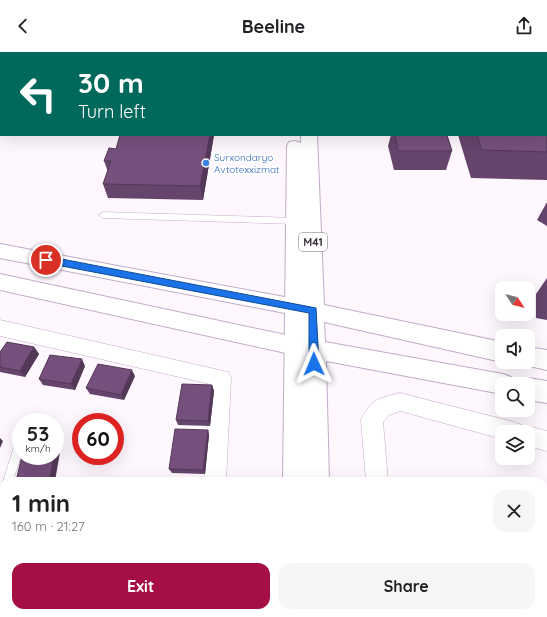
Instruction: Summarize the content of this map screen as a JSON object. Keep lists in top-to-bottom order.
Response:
{
  "streets": {
    "main road": ["M41"]
  },
  "places": ["Surxondaryo Avtotexxizmat"],
  "north": "bottom right",
  "page": {
    "header": "Beeline",
    "turn": ["30 m", "Turn left"],
    "speed": "53 km/h",
    "limit": "60",
    "heading": ["1 min", "160 m · 21:27"],
    "buttons": ["Exit", "Share"]
  }
}
